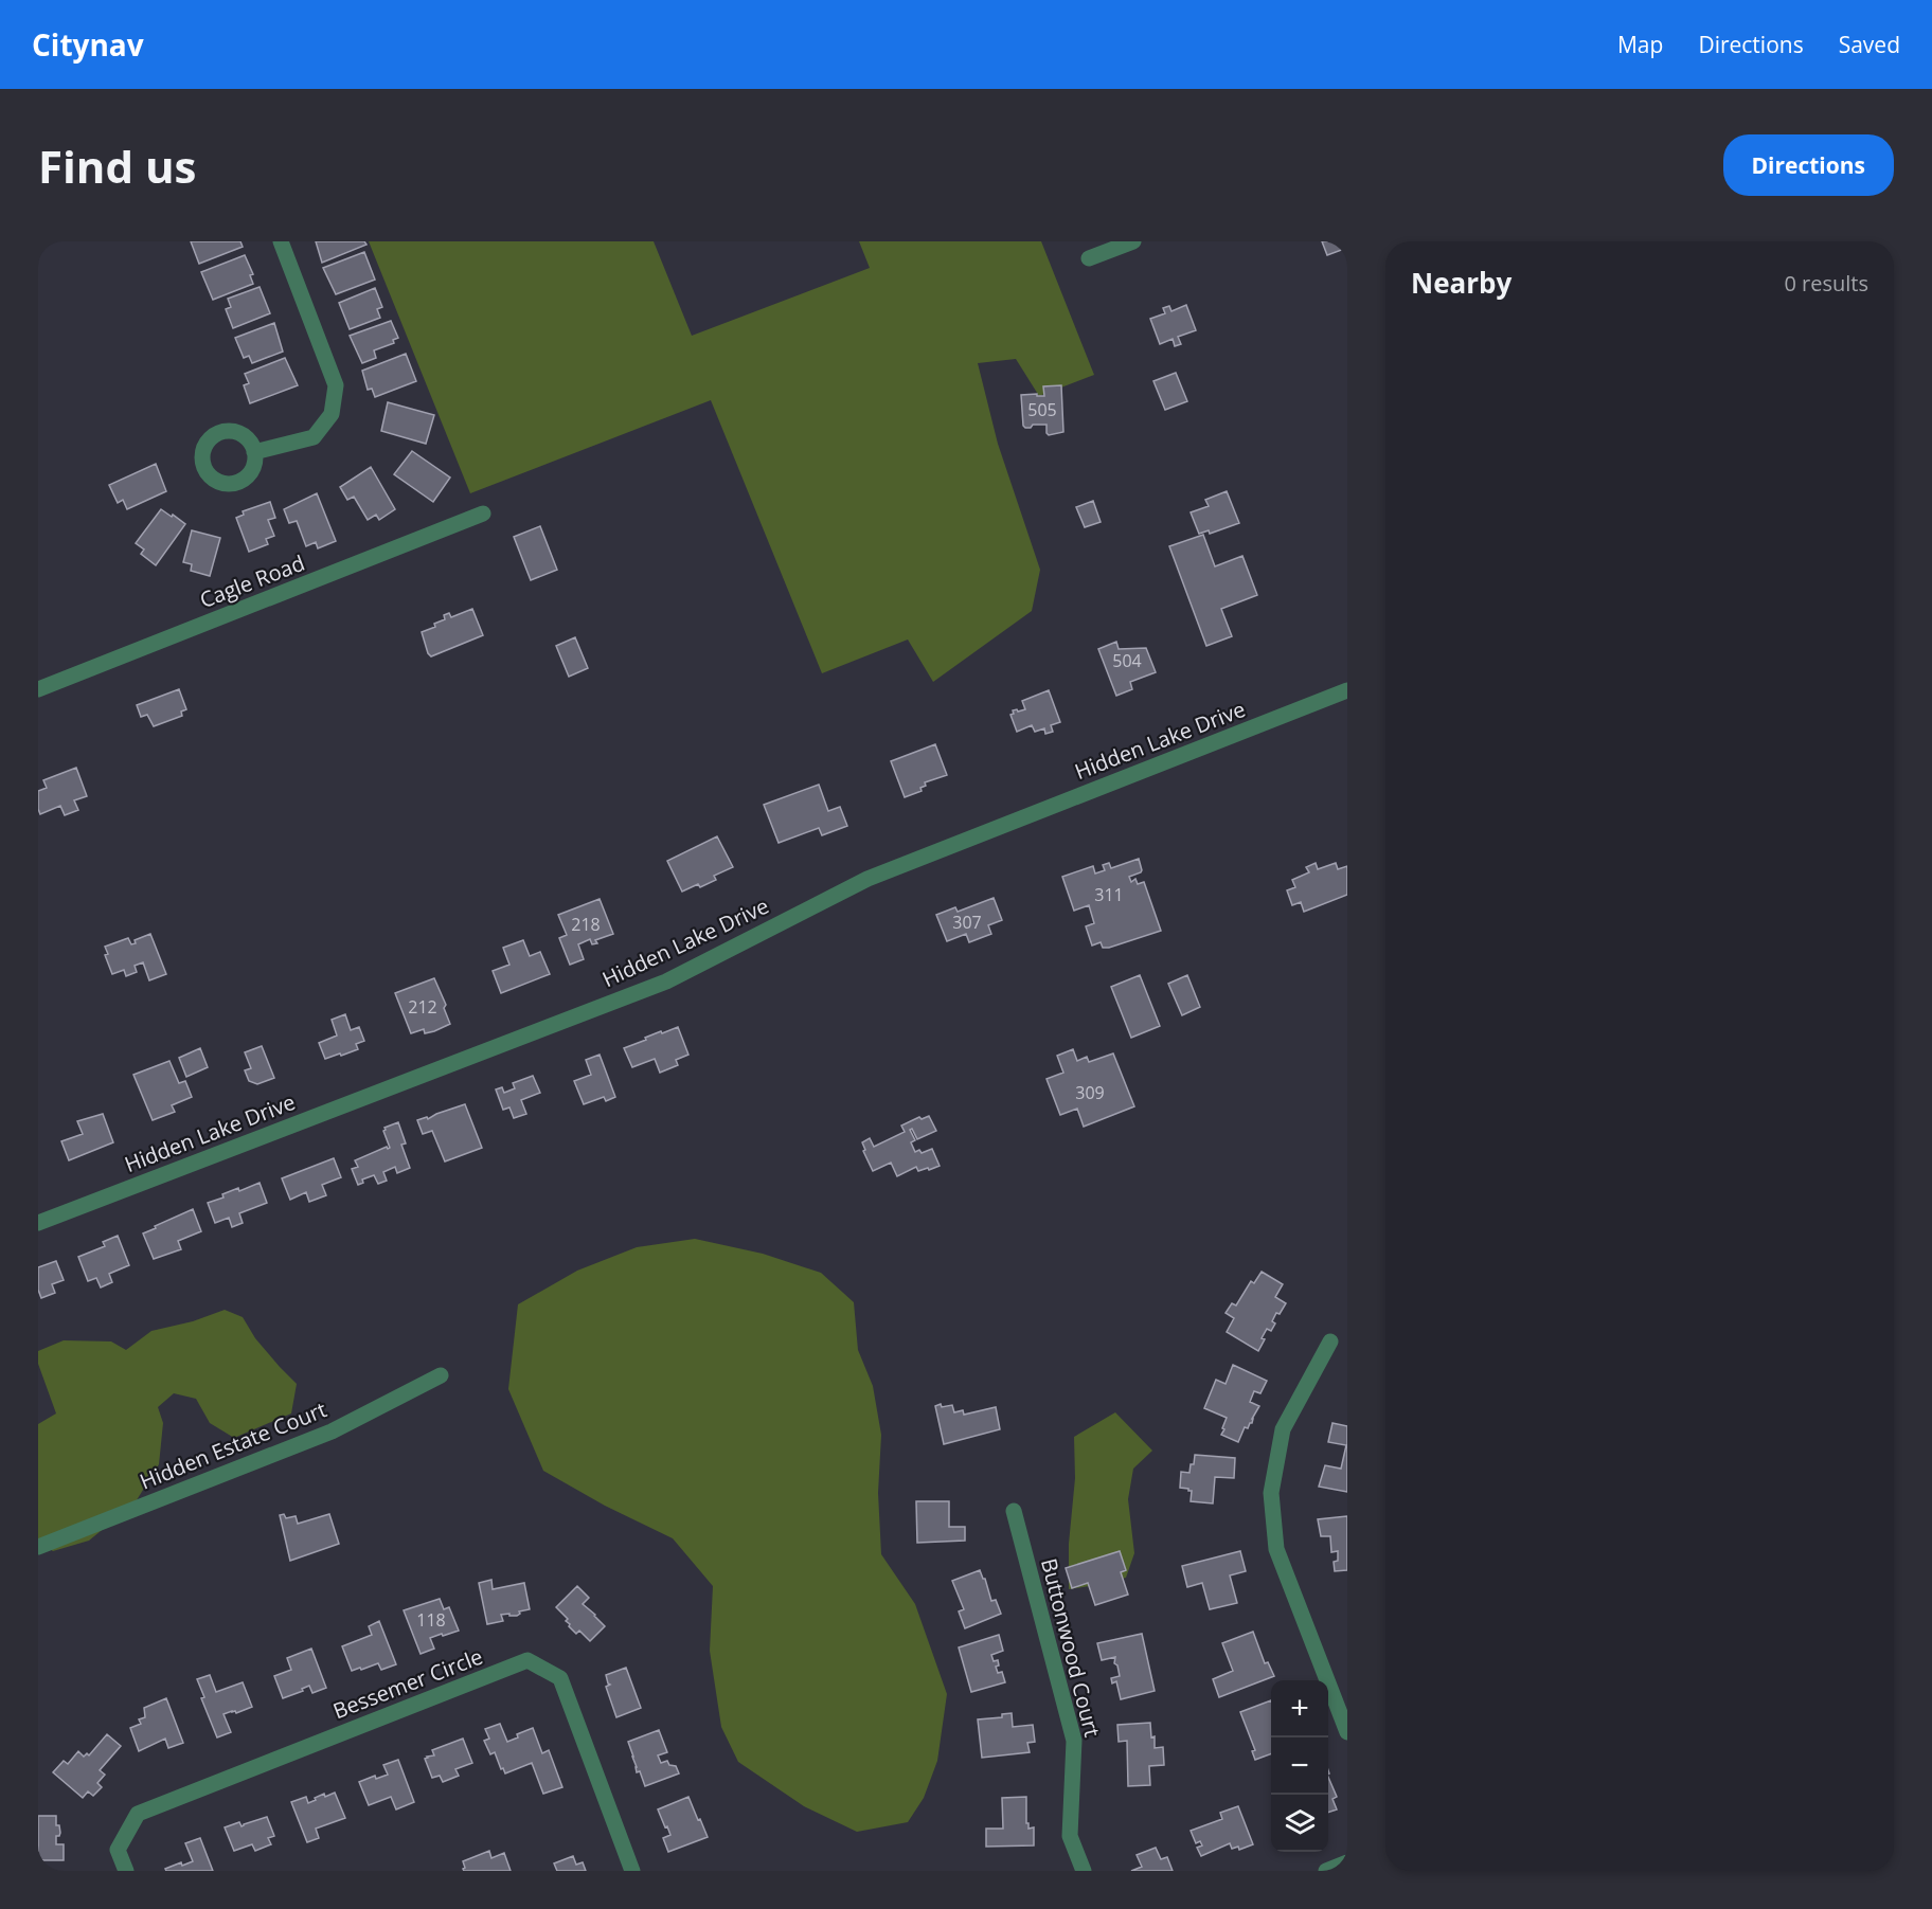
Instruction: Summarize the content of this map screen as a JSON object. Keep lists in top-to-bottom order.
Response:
{
  "streets": {
    "street": [
      "Cagle Road",
      "Hidden Lake Drive",
      "Hidden Estate Court",
      "Buttonwood Court",
      "Bessemer Circle"
    ]
  },
  "house_numbers": [
    "505",
    "504",
    "311",
    "307",
    "218",
    "212",
    "309",
    "118"
  ],
  "page": {
    "header": "Citynav",
    "nav": ["Map", "Directions", "Saved"],
    "buttons": "Directions",
    "title": "Find us",
    "heading": ["Nearby", "0 results"],
    "map_buttons": ["+", "−"]
  }
}
